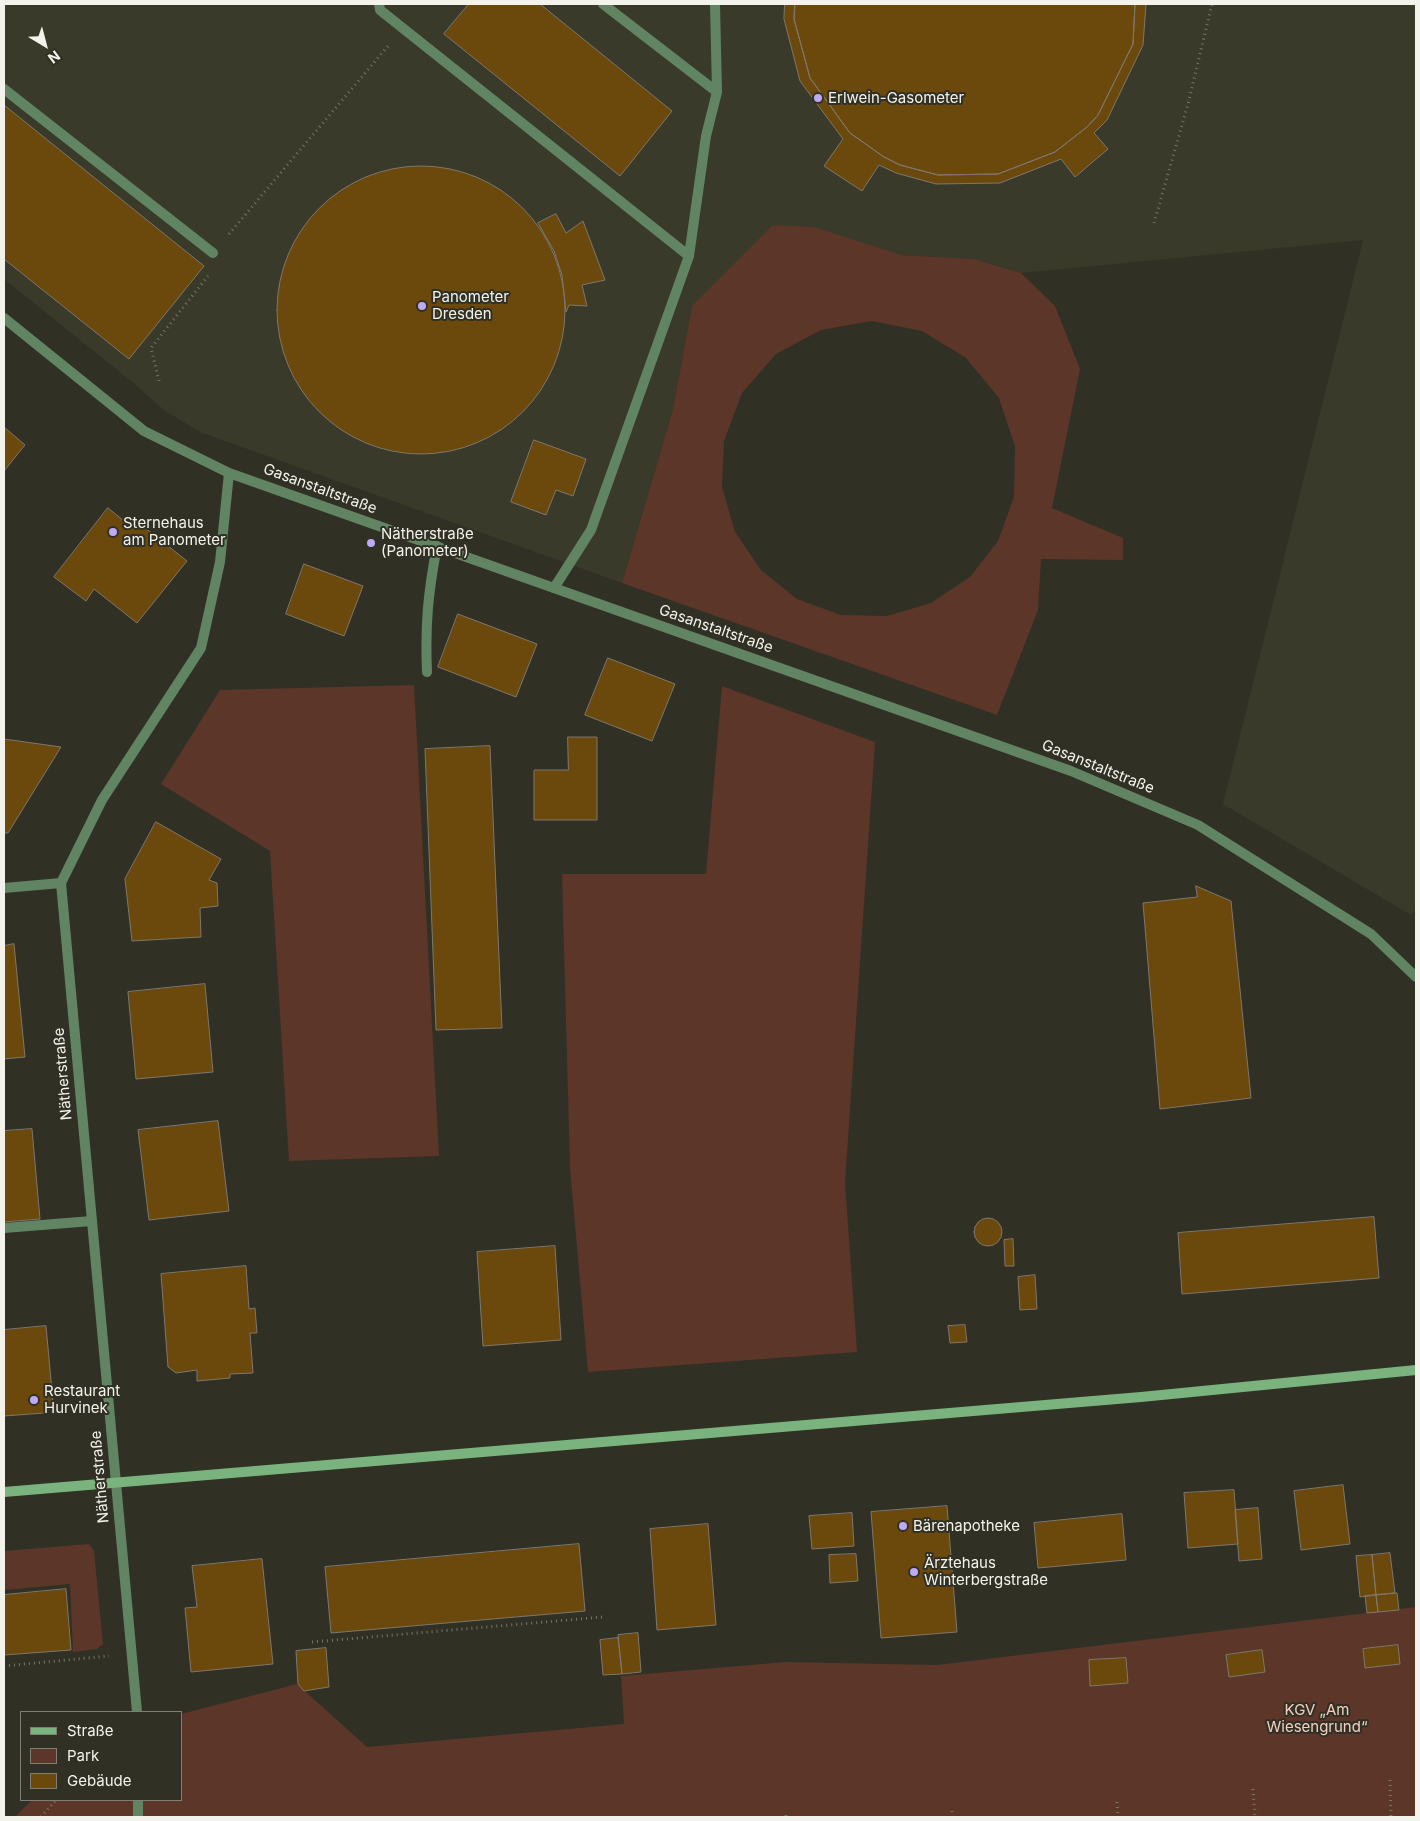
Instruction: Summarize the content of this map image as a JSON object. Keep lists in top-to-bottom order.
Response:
{
  "streets": {
    "street": ["Gasanstaltstraße", "Nätherstraße"]
  },
  "parks": ["KGV „Am Wiesengrund“"],
  "places": [
    "Erlwein-Gasometer",
    "Panometer Dresden",
    "Sternehaus am Panometer",
    "Nätherstraße (Panometer)",
    "Restaurant Hurvinek",
    "Bärenapotheke",
    "Ärztehaus Winterbergstraße"
  ],
  "legend": ["Straße", "Park", "Gebäude"],
  "north": "bottom right"
}
